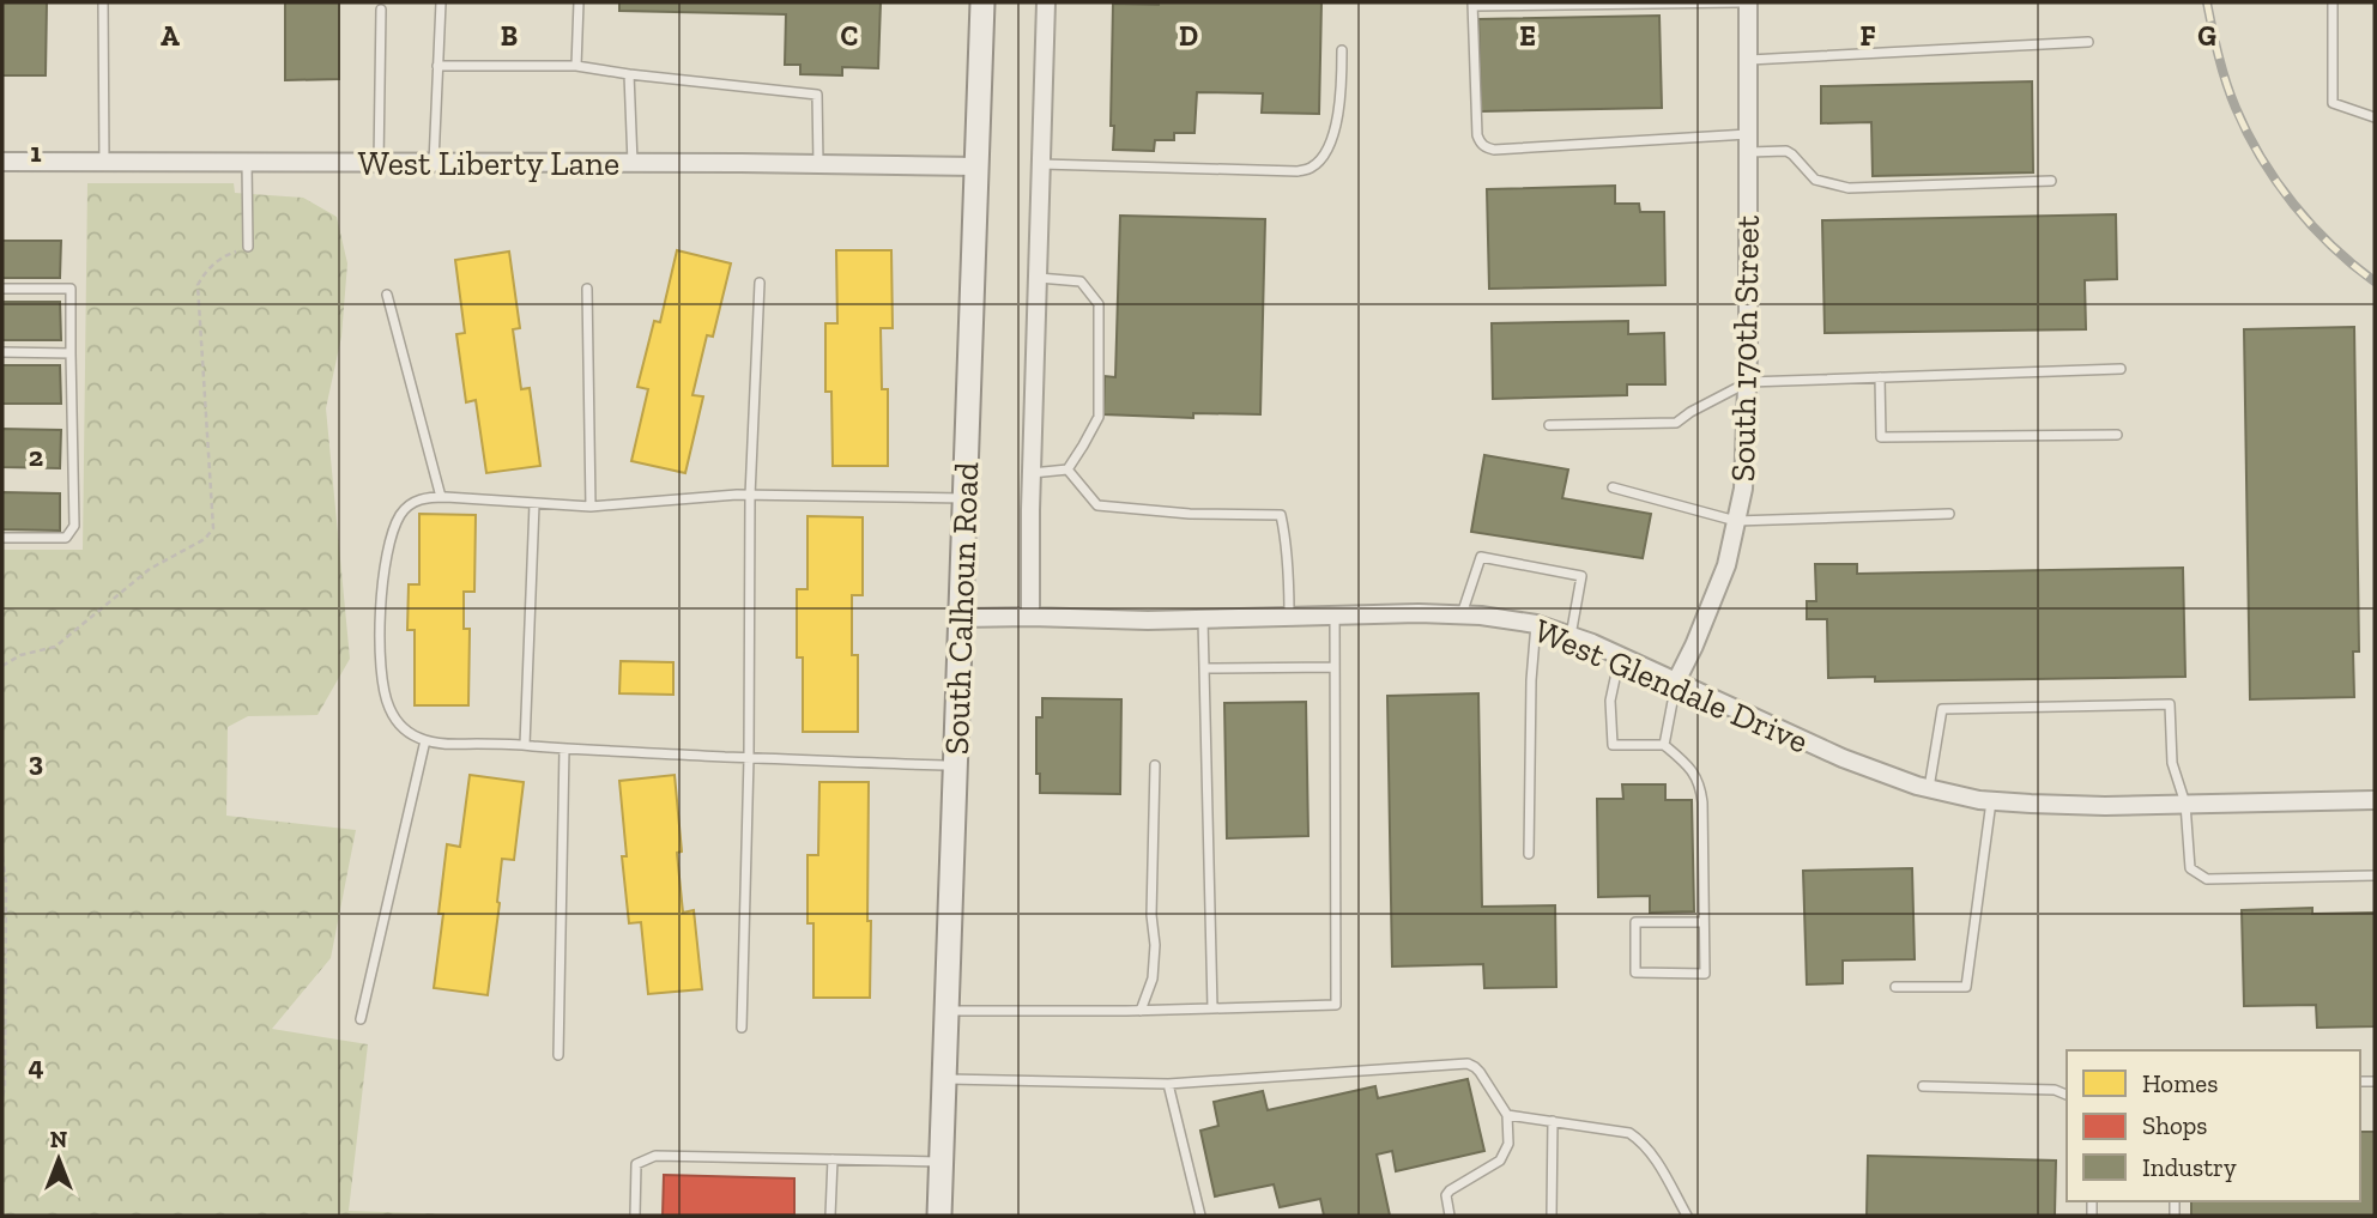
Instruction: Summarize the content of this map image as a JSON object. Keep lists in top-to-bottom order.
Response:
{
  "streets": {
    "street": [
      "West Liberty Lane",
      "South 170th Street",
      "South Calhoun Road",
      "West Glendale Drive"
    ]
  },
  "crossings": [
    ["West Liberty Lane", "South Calhoun Road"],
    ["South 170th Street", "West Glendale Drive"],
    ["South Calhoun Road", "West Glendale Drive"]
  ],
  "legend": ["Homes", "Shops", "Industry"],
  "north": "top",
  "grid": {
    "columns": [
      "A",
      "B",
      "C",
      "D",
      "E",
      "F",
      "G"
    ],
    "rows": [
      "1",
      "2",
      "3",
      "4"
    ]
  }
}
